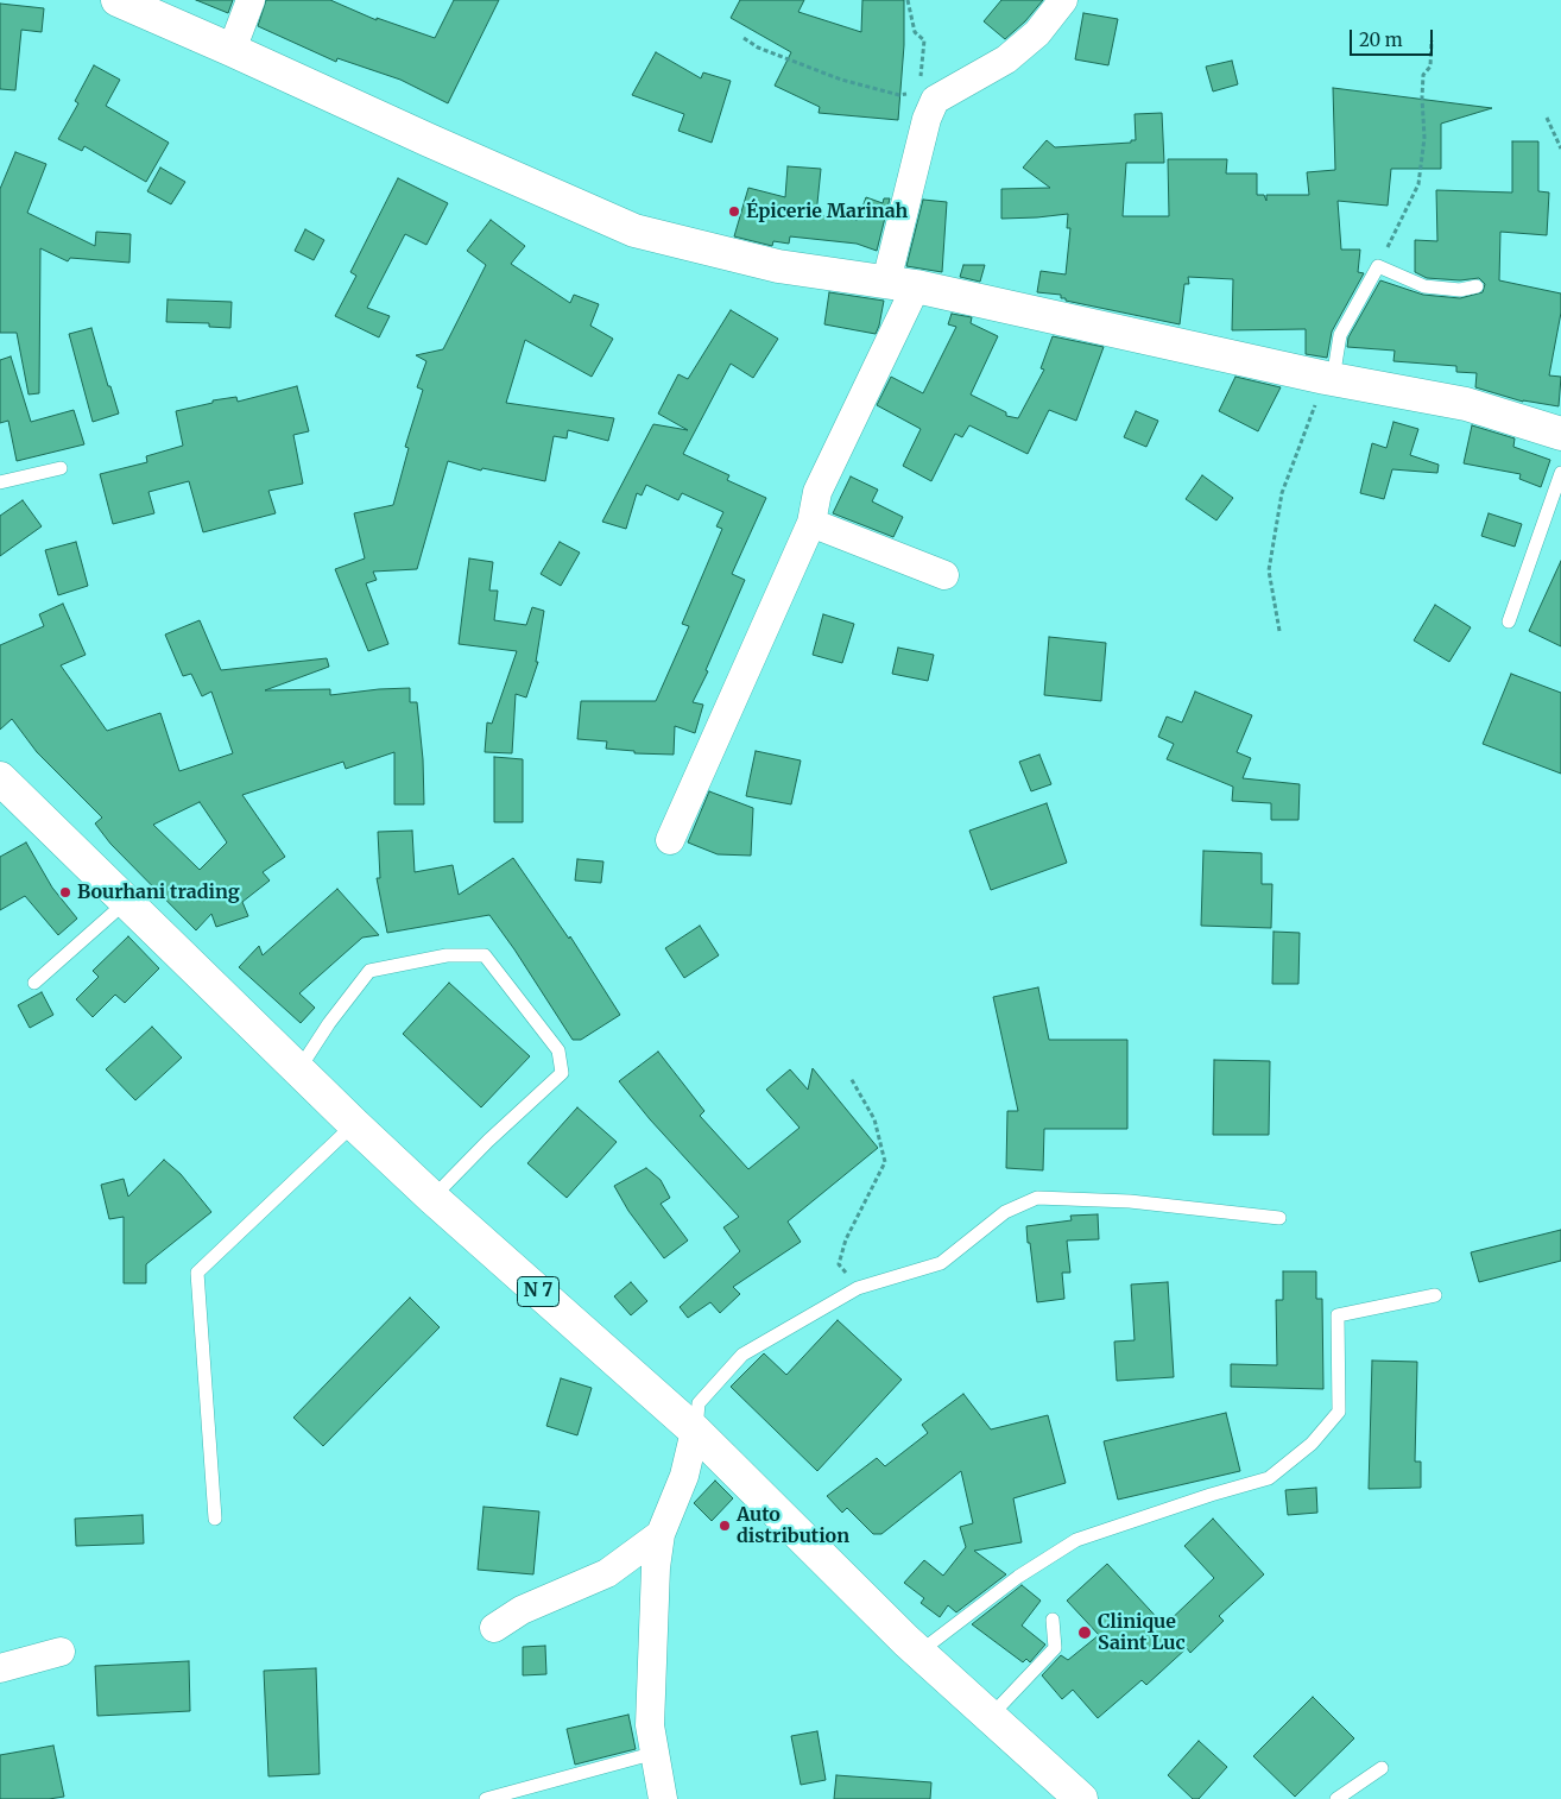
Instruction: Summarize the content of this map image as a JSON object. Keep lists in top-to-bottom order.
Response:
{
  "streets": {
    "main road": ["N 7"]
  },
  "places": [
    "Épicerie Marinah",
    "Bourhani trading",
    "Auto distribution",
    "Clinique Saint Luc"
  ],
  "scale_bar": "20 m"
}
